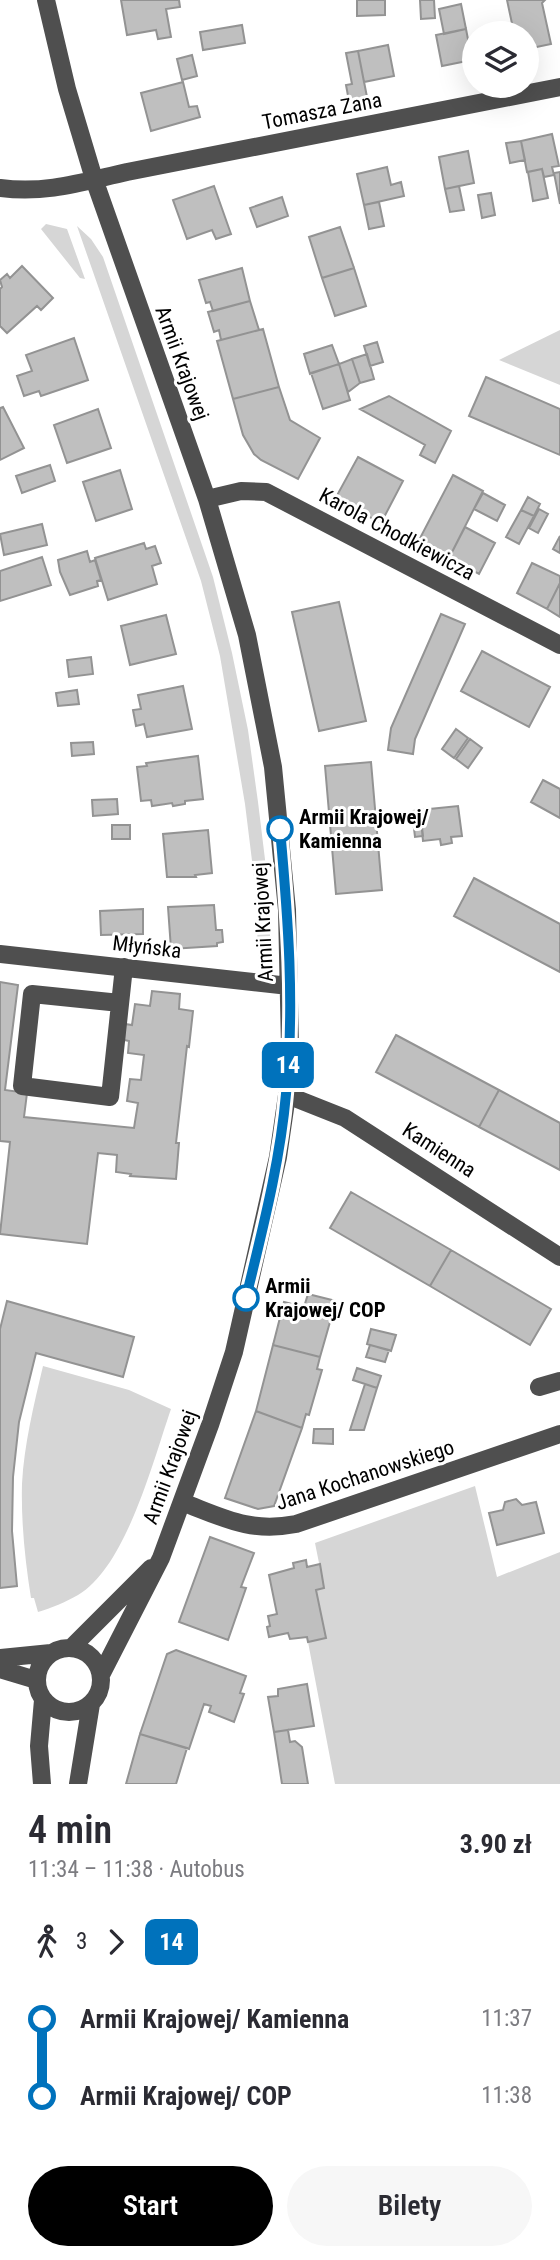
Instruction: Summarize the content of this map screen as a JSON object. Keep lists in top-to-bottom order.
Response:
{
  "streets": {
    "street": [
      "Tomasza Zana",
      "Armii Krajowej",
      "Karola Chodkiewicza",
      "Młyńska",
      "Kamienna",
      "Jana Kochanowskiego"
    ]
  },
  "crossings": [
    ["Tomasza Zana", "Armii Krajowej"],
    ["Armii Krajowej", "Karola Chodkiewicza"],
    ["Armii Krajowej", "Młyńska"],
    ["Armii Krajowej", "Kamienna"],
    ["Armii Krajowej", "Jana Kochanowskiego"]
  ],
  "places": ["Armii Krajowej/ Kamienna", "Armii Krajowej/ COP"],
  "lines": ["bus line 14"],
  "page": {
    "on_map": "14",
    "heading": ["4 min", "11:34 – 11:38 · Autobus", "3.90 zł"],
    "legs": ["3", "14"],
    "list": [
      {
        "name": "Armii Krajowej/ Kamienna",
        "value": "11:37"
      },
      {
        "name": "Armii Krajowej/ COP",
        "value": "11:38"
      }
    ],
    "buttons": ["Start", "Bilety"]
  }
}
